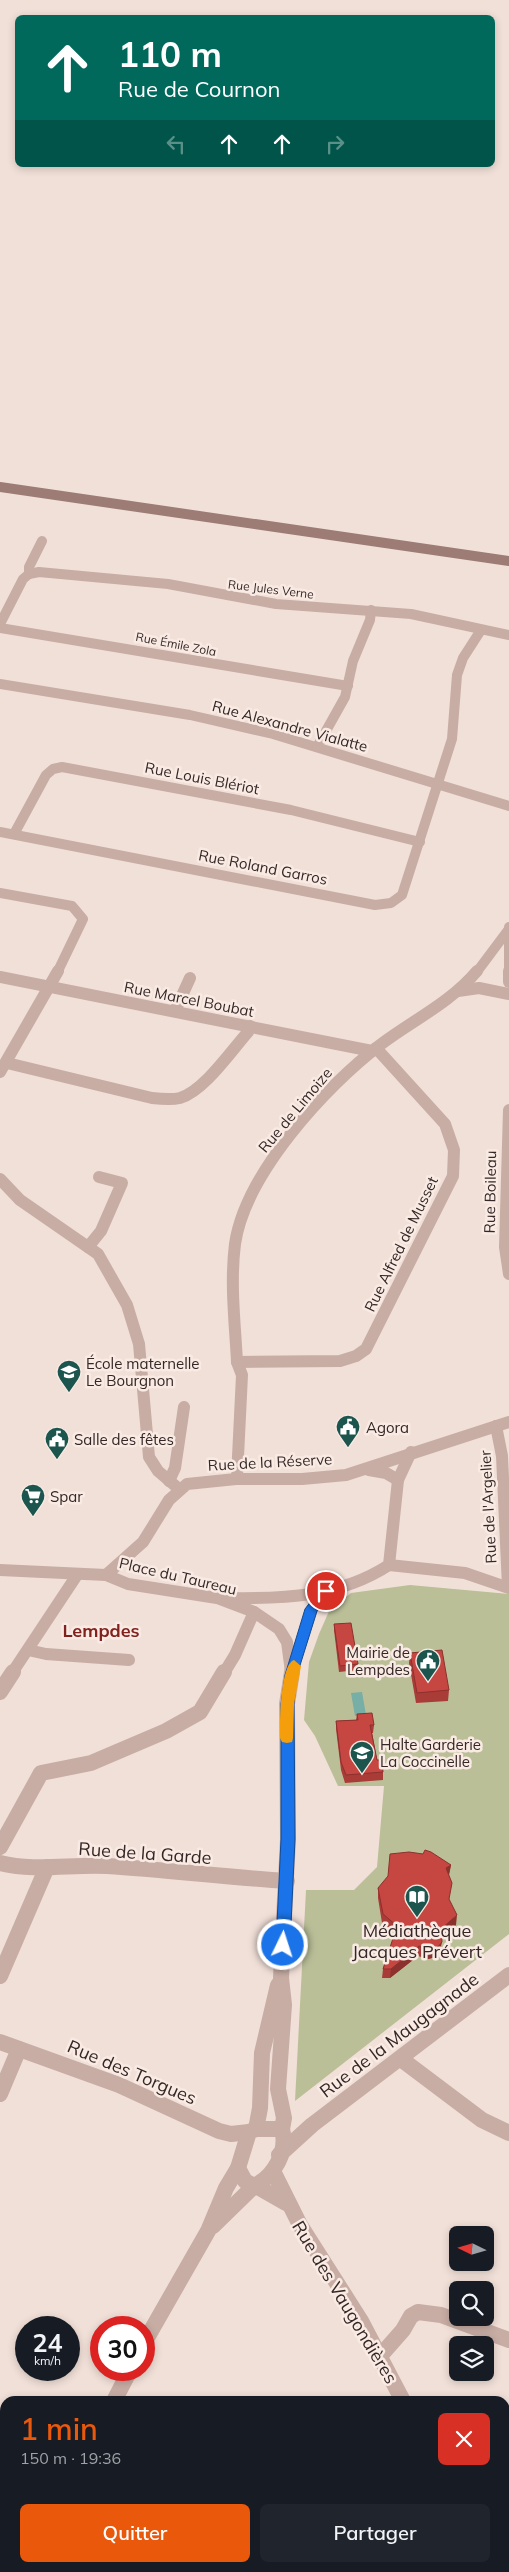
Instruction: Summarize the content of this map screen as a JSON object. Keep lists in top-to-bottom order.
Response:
{
  "streets": {
    "street": [
      "Rue Jules Verne",
      "Rue Émile Zola",
      "Rue Alexandre Vialatte",
      "Rue Louis Blériot",
      "Rue Roland Garros",
      "Rue Marcel Boubat",
      "Rue de Limoize",
      "Rue Boileau",
      "Rue Alfred de Musset",
      "Rue de la Réserve",
      "Rue de l'Argelier",
      "Place du Taureau",
      "Rue de la Garde",
      "Rue de la Maugagnade",
      "Rue des Torgues",
      "Rue des Vaugondières"
    ]
  },
  "crossings": [
    ["Rue Jules Verne", "Rue Roland Garros"],
    ["Rue Alexandre Vialatte", "Rue Roland Garros"],
    ["Rue Louis Blériot", "Rue Roland Garros"],
    ["Rue Marcel Boubat", "Rue de Limoize"],
    ["Rue Marcel Boubat", "Rue Alfred de Musset"],
    ["Rue de Limoize", "Rue Alfred de Musset"],
    ["Rue de Limoize", "Rue de la Réserve"],
    ["Rue de la Réserve", "Rue de l'Argelier"],
    ["Rue de la Maugagnade", "Rue des Torgues"]
  ],
  "districts": ["Lempdes"],
  "places": {
    "school or university": ["École maternelle Le Bourgnon", "Halte Garderie La Coccinelle"],
    "public building": ["Agora", "Salle des fêtes", "Mairie de Lempdes"],
    "supermarket": ["Spar"],
    "library": ["Médiathèque Jacques Prévert"]
  },
  "north": "left",
  "page": {
    "turn": ["110 m", "Rue de Cournon"],
    "speed": "24 km/h",
    "limit": "30",
    "heading": ["1 min", "150 m · 19:36"],
    "buttons": ["Quitter", "Partager"]
  }
}
